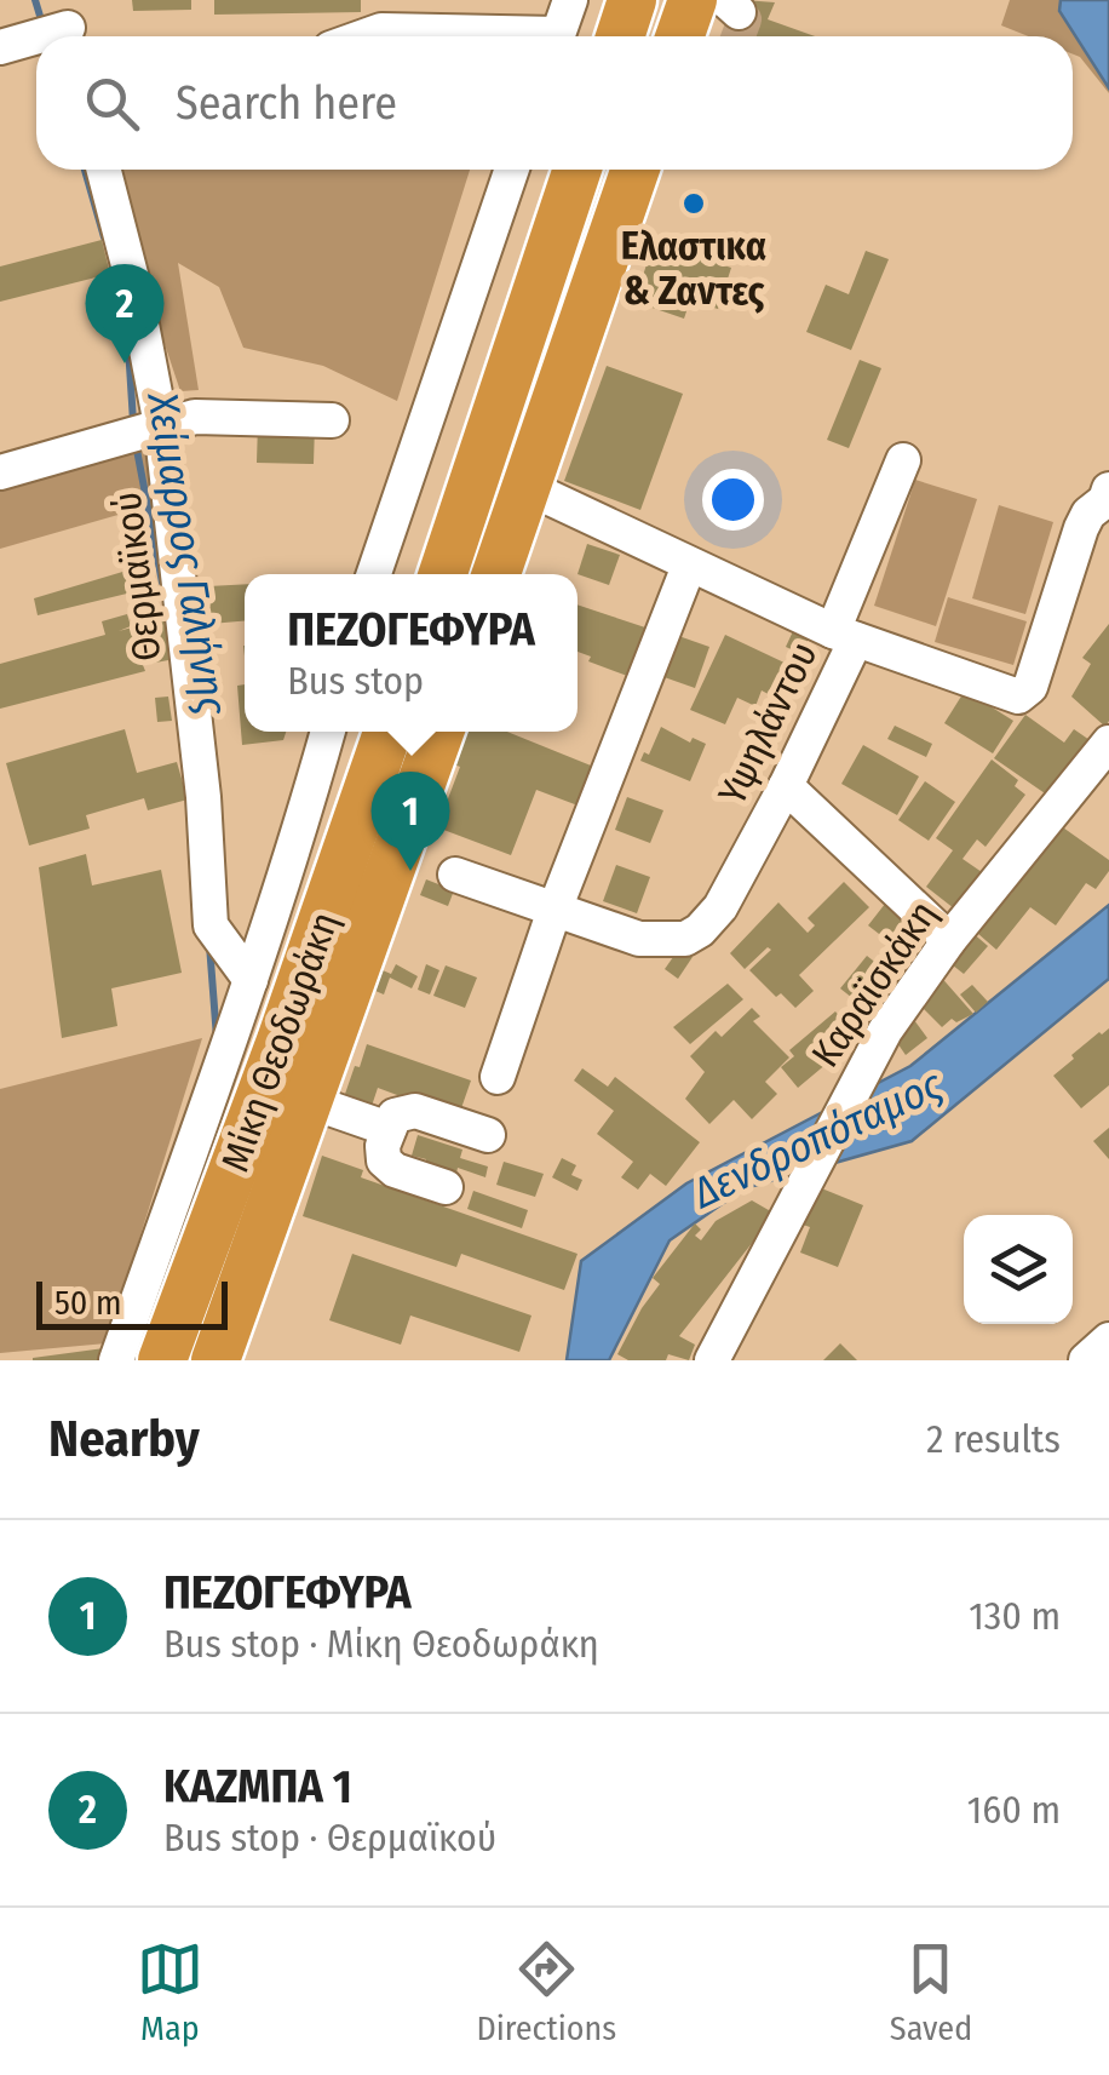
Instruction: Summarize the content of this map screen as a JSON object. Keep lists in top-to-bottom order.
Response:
{
  "streets": {
    "highway": ["Μίκη Θεοδωράκη"],
    "street": ["Θερμαϊκού", "Υψηλάντου", "Καραϊσκάκη"]
  },
  "water": ["Χείμαρρος Γαλήνης", "Δενδροπόταμος"],
  "places": ["Ελαστικα & Ζαντες"],
  "scale_bar": "50 m",
  "page": {
    "search": "Search here",
    "pins": ["2", "1"],
    "popup": ["ΠΕΖΟΓΕΦΥΡΑ", "Bus stop"],
    "scale": "50 m",
    "heading": ["Nearby", "2 results"],
    "list": [
      {
        "mark": "1",
        "name": "ΠΕΖΟΓΕΦΥΡΑ",
        "note": "Bus stop · Μίκη Θεοδωράκη",
        "value": "130 m"
      },
      {
        "mark": "2",
        "name": "ΚΑΖΜΠΑ 1",
        "note": "Bus stop · Θερμαϊκού",
        "value": "160 m"
      }
    ],
    "nav": ["Map", "Directions", "Saved"]
  }
}
